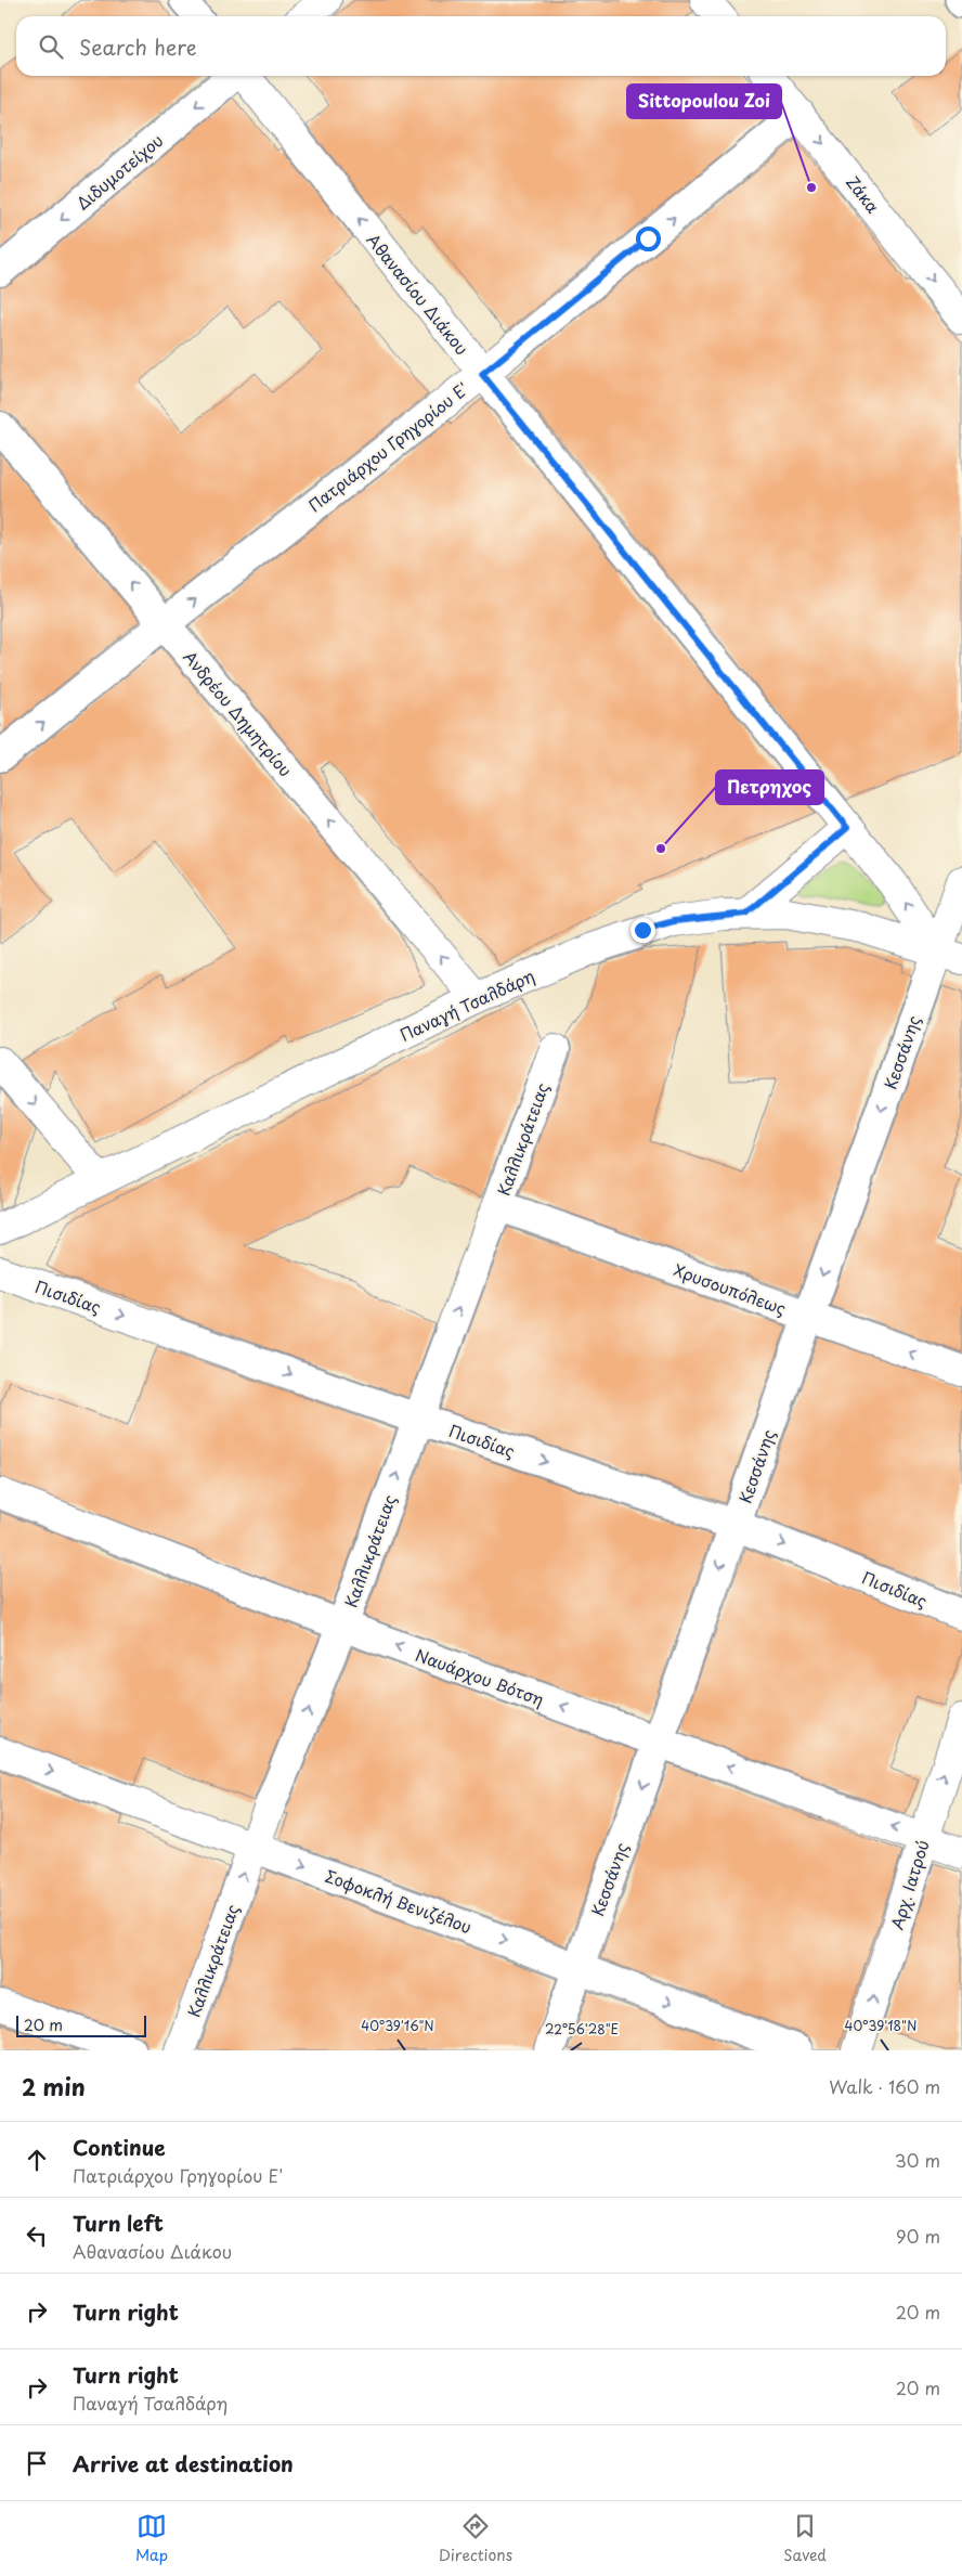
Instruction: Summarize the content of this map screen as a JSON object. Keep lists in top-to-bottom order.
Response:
{
  "streets": {
    "street": [
      "Διδυμοτείχου",
      "Ζάκα",
      "Αθανασίου Διάκου",
      "Πατριάρχου Γρηγορίου Ε'",
      "Ανδρέου Δημητρίου",
      "Παναγή Τσαλδάρη",
      "Κεσσάνης",
      "Καλλικράτειας",
      "Χρυσουπόλεως",
      "Πισιδίας",
      "Ναυάρχου Βότση",
      "Αρχ. Ιατρού",
      "Σοφοκλή Βενιζέλου"
    ]
  },
  "crossings": [
    ["Ζάκα", "Πατριάρχου Γρηγορίου Ε'"],
    ["Αθανασίου Διάκου", "Πατριάρχου Γρηγορίου Ε'"],
    ["Αθανασίου Διάκου", "Παναγή Τσαλδάρη"],
    ["Αθανασίου Διάκου", "Κεσσάνης"],
    ["Πατριάρχου Γρηγορίου Ε'", "Ανδρέου Δημητρίου"],
    ["Ανδρέου Δημητρίου", "Παναγή Τσαλδάρη"],
    ["Παναγή Τσαλδάρη", "Κεσσάνης"],
    ["Κεσσάνης", "Χρυσουπόλεως"],
    ["Κεσσάνης", "Πισιδίας"],
    ["Κεσσάνης", "Ναυάρχου Βότση"],
    ["Κεσσάνης", "Σοφοκλή Βενιζέλου"],
    ["Καλλικράτειας", "Χρυσουπόλεως"],
    ["Καλλικράτειας", "Πισιδίας"],
    ["Καλλικράτειας", "Ναυάρχου Βότση"],
    ["Καλλικράτειας", "Σοφοκλή Βενιζέλου"],
    ["Ναυάρχου Βότση", "Αρχ. Ιατρού"]
  ],
  "one_way": [
    "Διδυμοτείχου",
    "Ζάκα",
    "Αθανασίου Διάκου",
    "Πατριάρχου Γρηγορίου Ε'",
    "Ανδρέου Δημητρίου",
    "Κεσσάνης",
    "Καλλικράτειας",
    "Πισιδίας",
    "Ναυάρχου Βότση",
    "Αρχ. Ιατρού",
    "Σοφοκλή Βενιζέλου"
  ],
  "places": ["Sittopoulou Zoi", "Πετρηχος"],
  "scale_bar": "20 m",
  "page": {
    "search": "Search here",
    "scale": "20 m",
    "heading": ["2 min", "Walk · 160 m"],
    "list": [
      ["Continue", "Πατριάρχου Γρηγορίου Ε'", "30 m"],
      ["Turn left", "Αθανασίου Διάκου", "90 m"],
      ["Turn right", "20 m"],
      ["Turn right", "Παναγή Τσαλδάρη", "20 m"],
      "Arrive at destination"
    ],
    "nav": ["Map", "Directions", "Saved"]
  },
  "coordinates": ["40°39'16\"N", "40°39'18\"N", "22°56'28\"E"]
}
